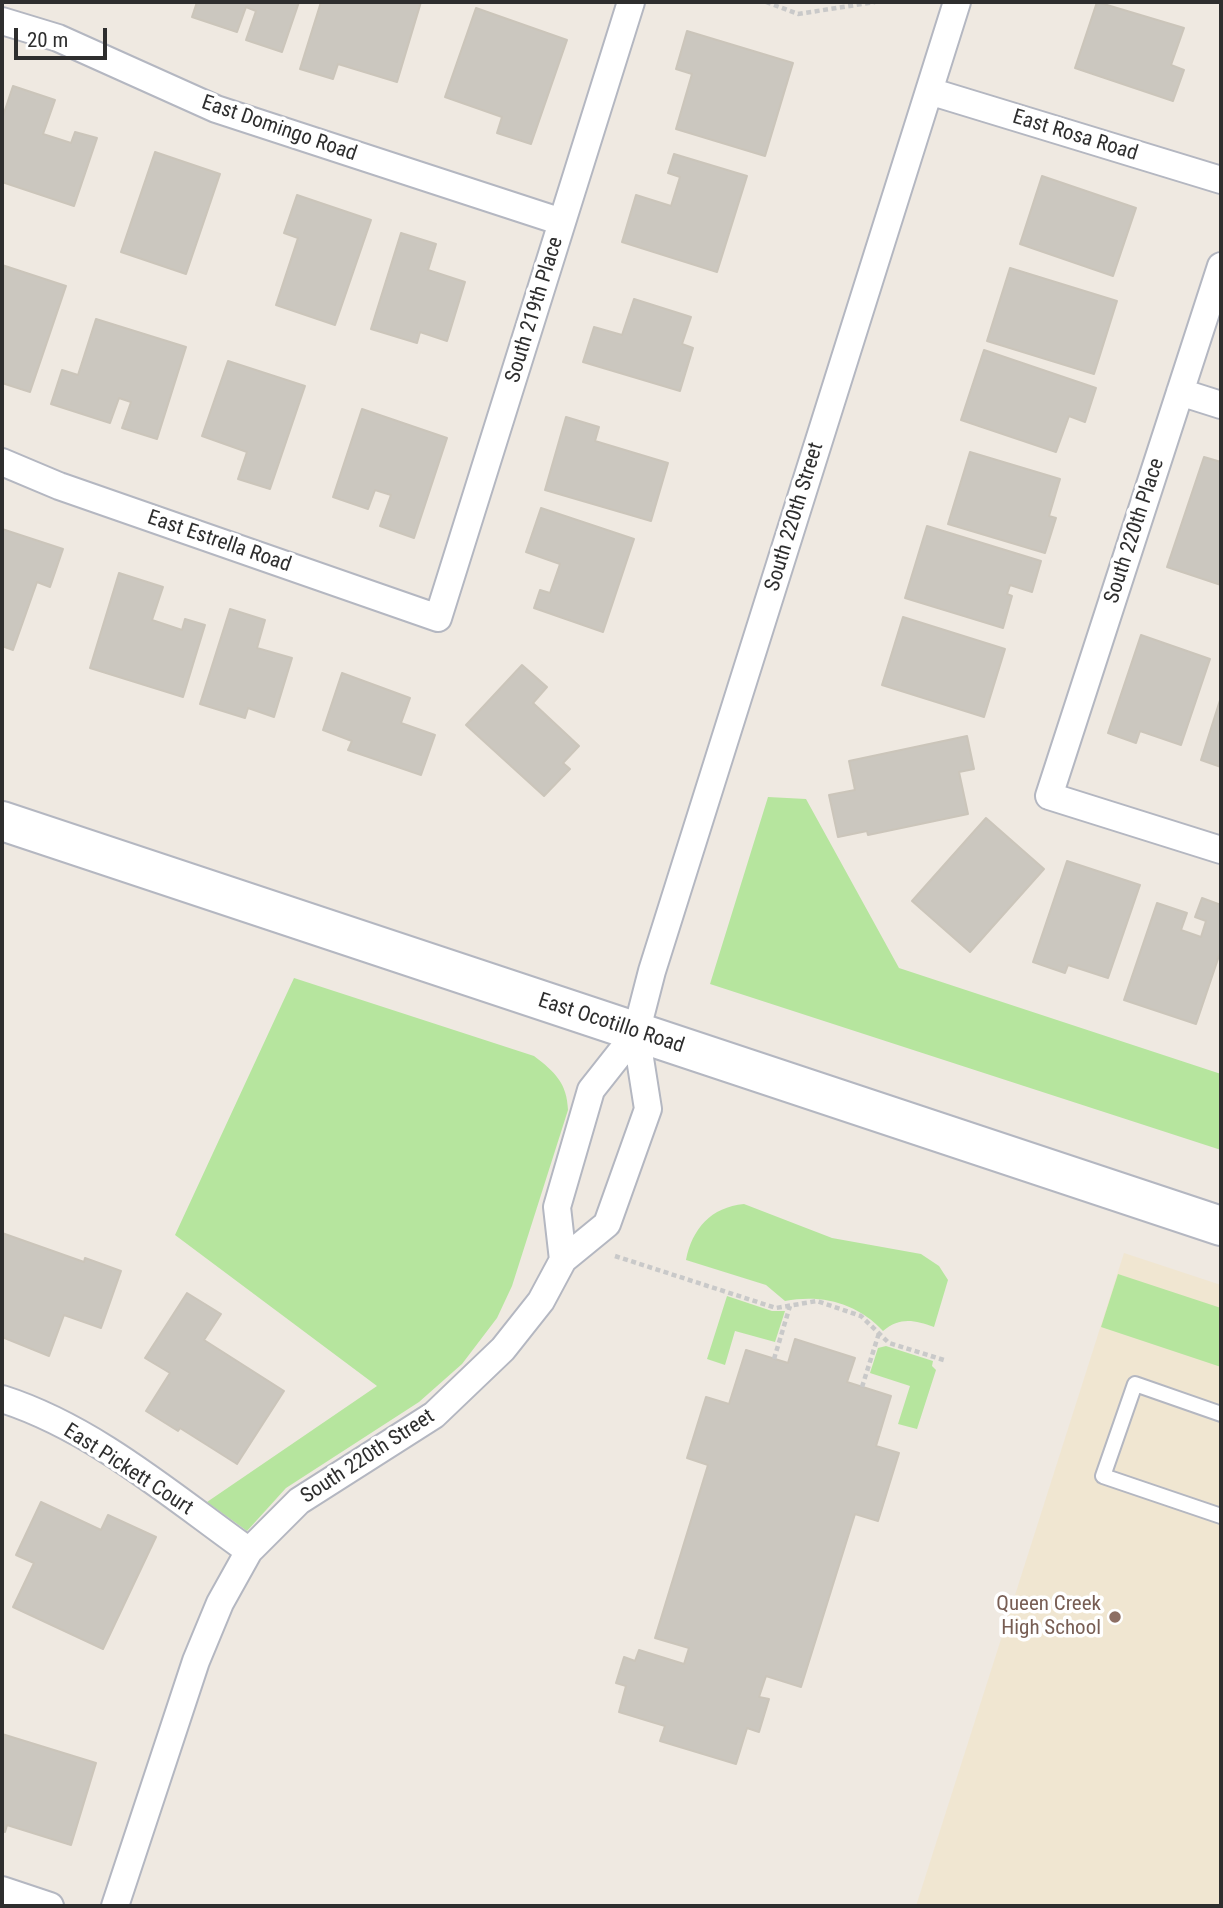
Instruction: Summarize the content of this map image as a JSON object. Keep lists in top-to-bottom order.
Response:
{
  "streets": {
    "main road": ["East Ocotillo Road"],
    "street": [
      "East Domingo Road",
      "East Rosa Road",
      "South 219th Place",
      "South 220th Street",
      "South 220th Place",
      "East Estrella Road",
      "East Pickett Court"
    ]
  },
  "crossings": [
    ["East Domingo Road", "South 219th Place"],
    ["East Rosa Road", "South 220th Street"],
    ["South 219th Place", "East Estrella Road"],
    ["South 220th Street", "East Ocotillo Road"],
    ["South 220th Street", "East Pickett Court"]
  ],
  "places": ["Queen Creek High School"],
  "scale_bar": "20 m"
}
